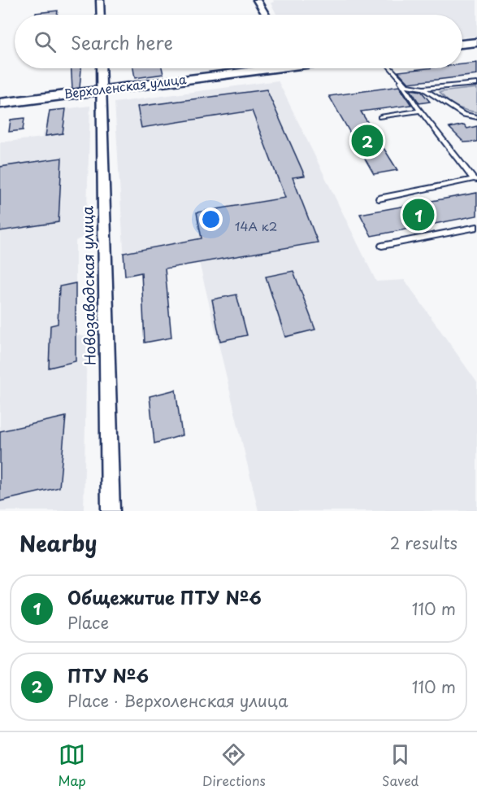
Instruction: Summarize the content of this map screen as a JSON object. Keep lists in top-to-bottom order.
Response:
{
  "streets": {
    "main road": ["Верхоленская улица"],
    "street": ["Новозаводская улица"]
  },
  "crossings": [
    ["Верхоленская улица", "Новозаводская улица"]
  ],
  "house_numbers": ["14А к2"],
  "page": {
    "search": "Search here",
    "pins": ["2", "1"],
    "heading": ["Nearby", "2 results"],
    "list": [
      {
        "mark": "1",
        "name": "Общежитие ПТУ №6",
        "note": "Place",
        "value": "110 m"
      },
      {
        "mark": "2",
        "name": "ПТУ №6",
        "note": "Place · Верхоленская улица",
        "value": "110 m"
      }
    ],
    "nav": ["Map", "Directions", "Saved"]
  }
}
